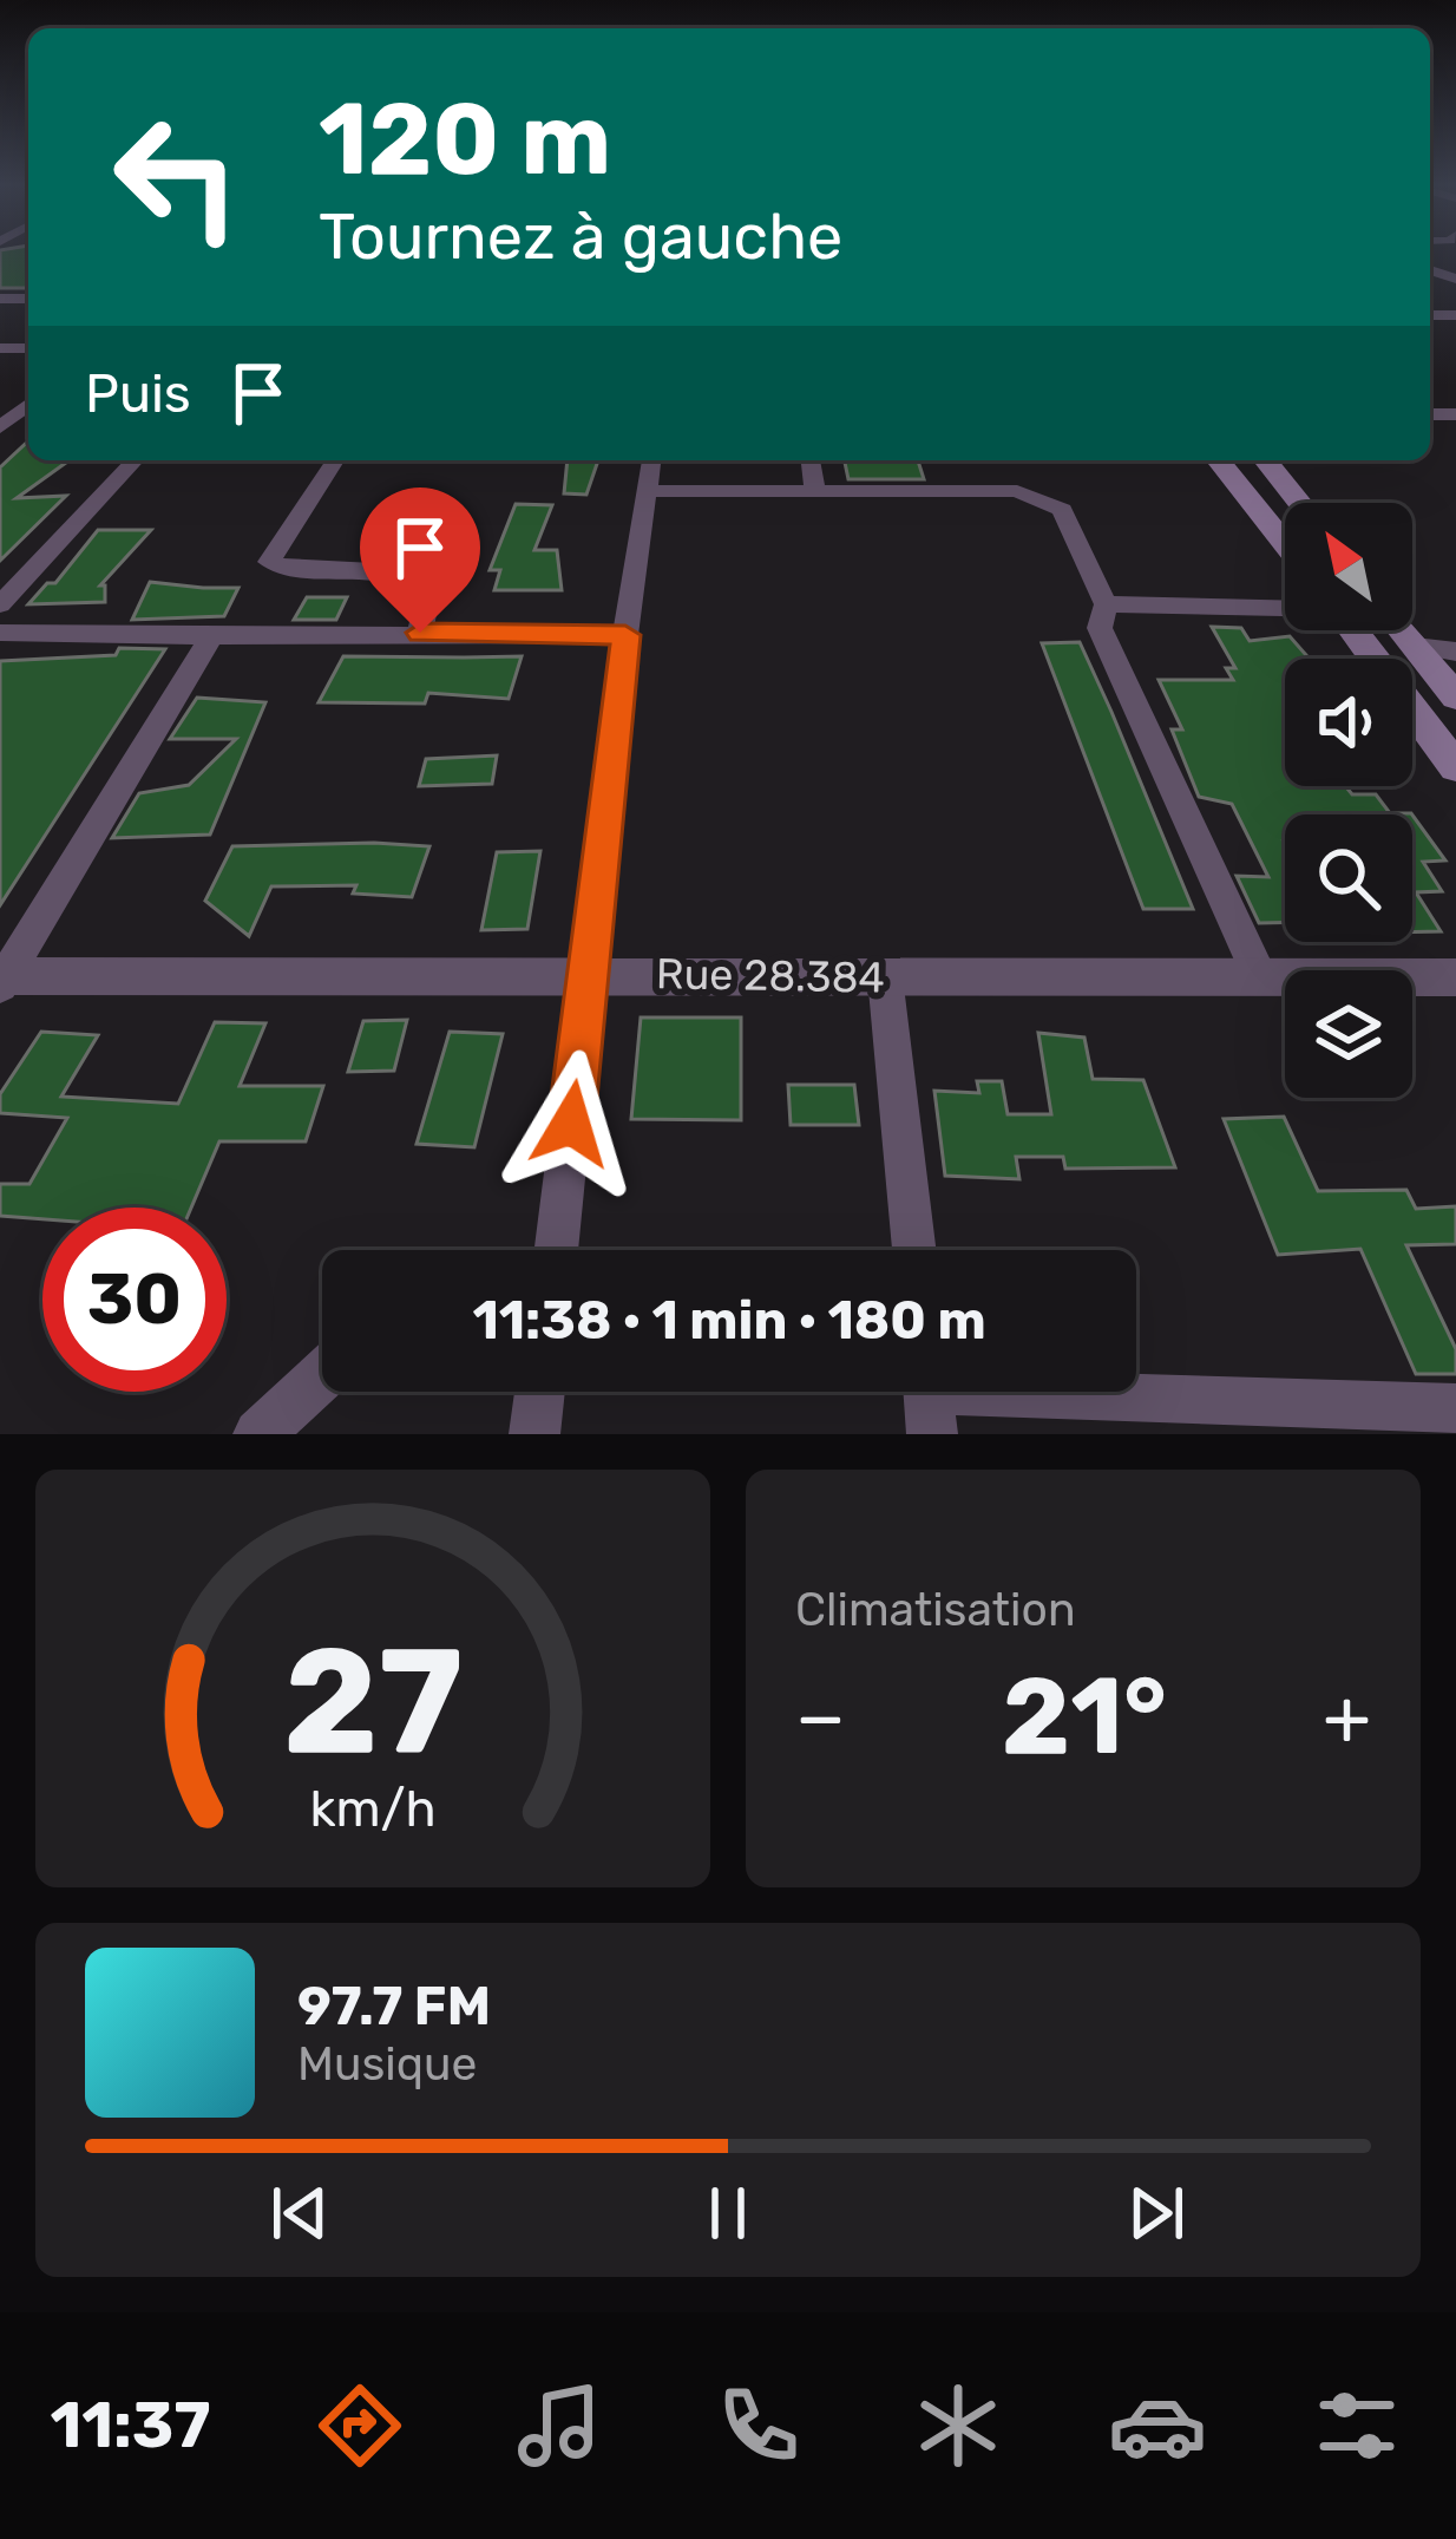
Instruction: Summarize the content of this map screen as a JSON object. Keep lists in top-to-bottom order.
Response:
{
  "streets": {
    "street": ["Rue 28.384"]
  },
  "north": "top left",
  "page": {
    "turn": ["120 m", "Tournez à gauche"],
    "then": "Puis",
    "limit": "30",
    "trip": "11:38 · 1 min · 180 m",
    "tile": "Climatisation",
    "heat": ["−", "21°", "+"],
    "song": ["97.7 FM", "Musique"],
    "tabs": "11:37",
    "gauge": ["27", "km/h"]
  }
}
